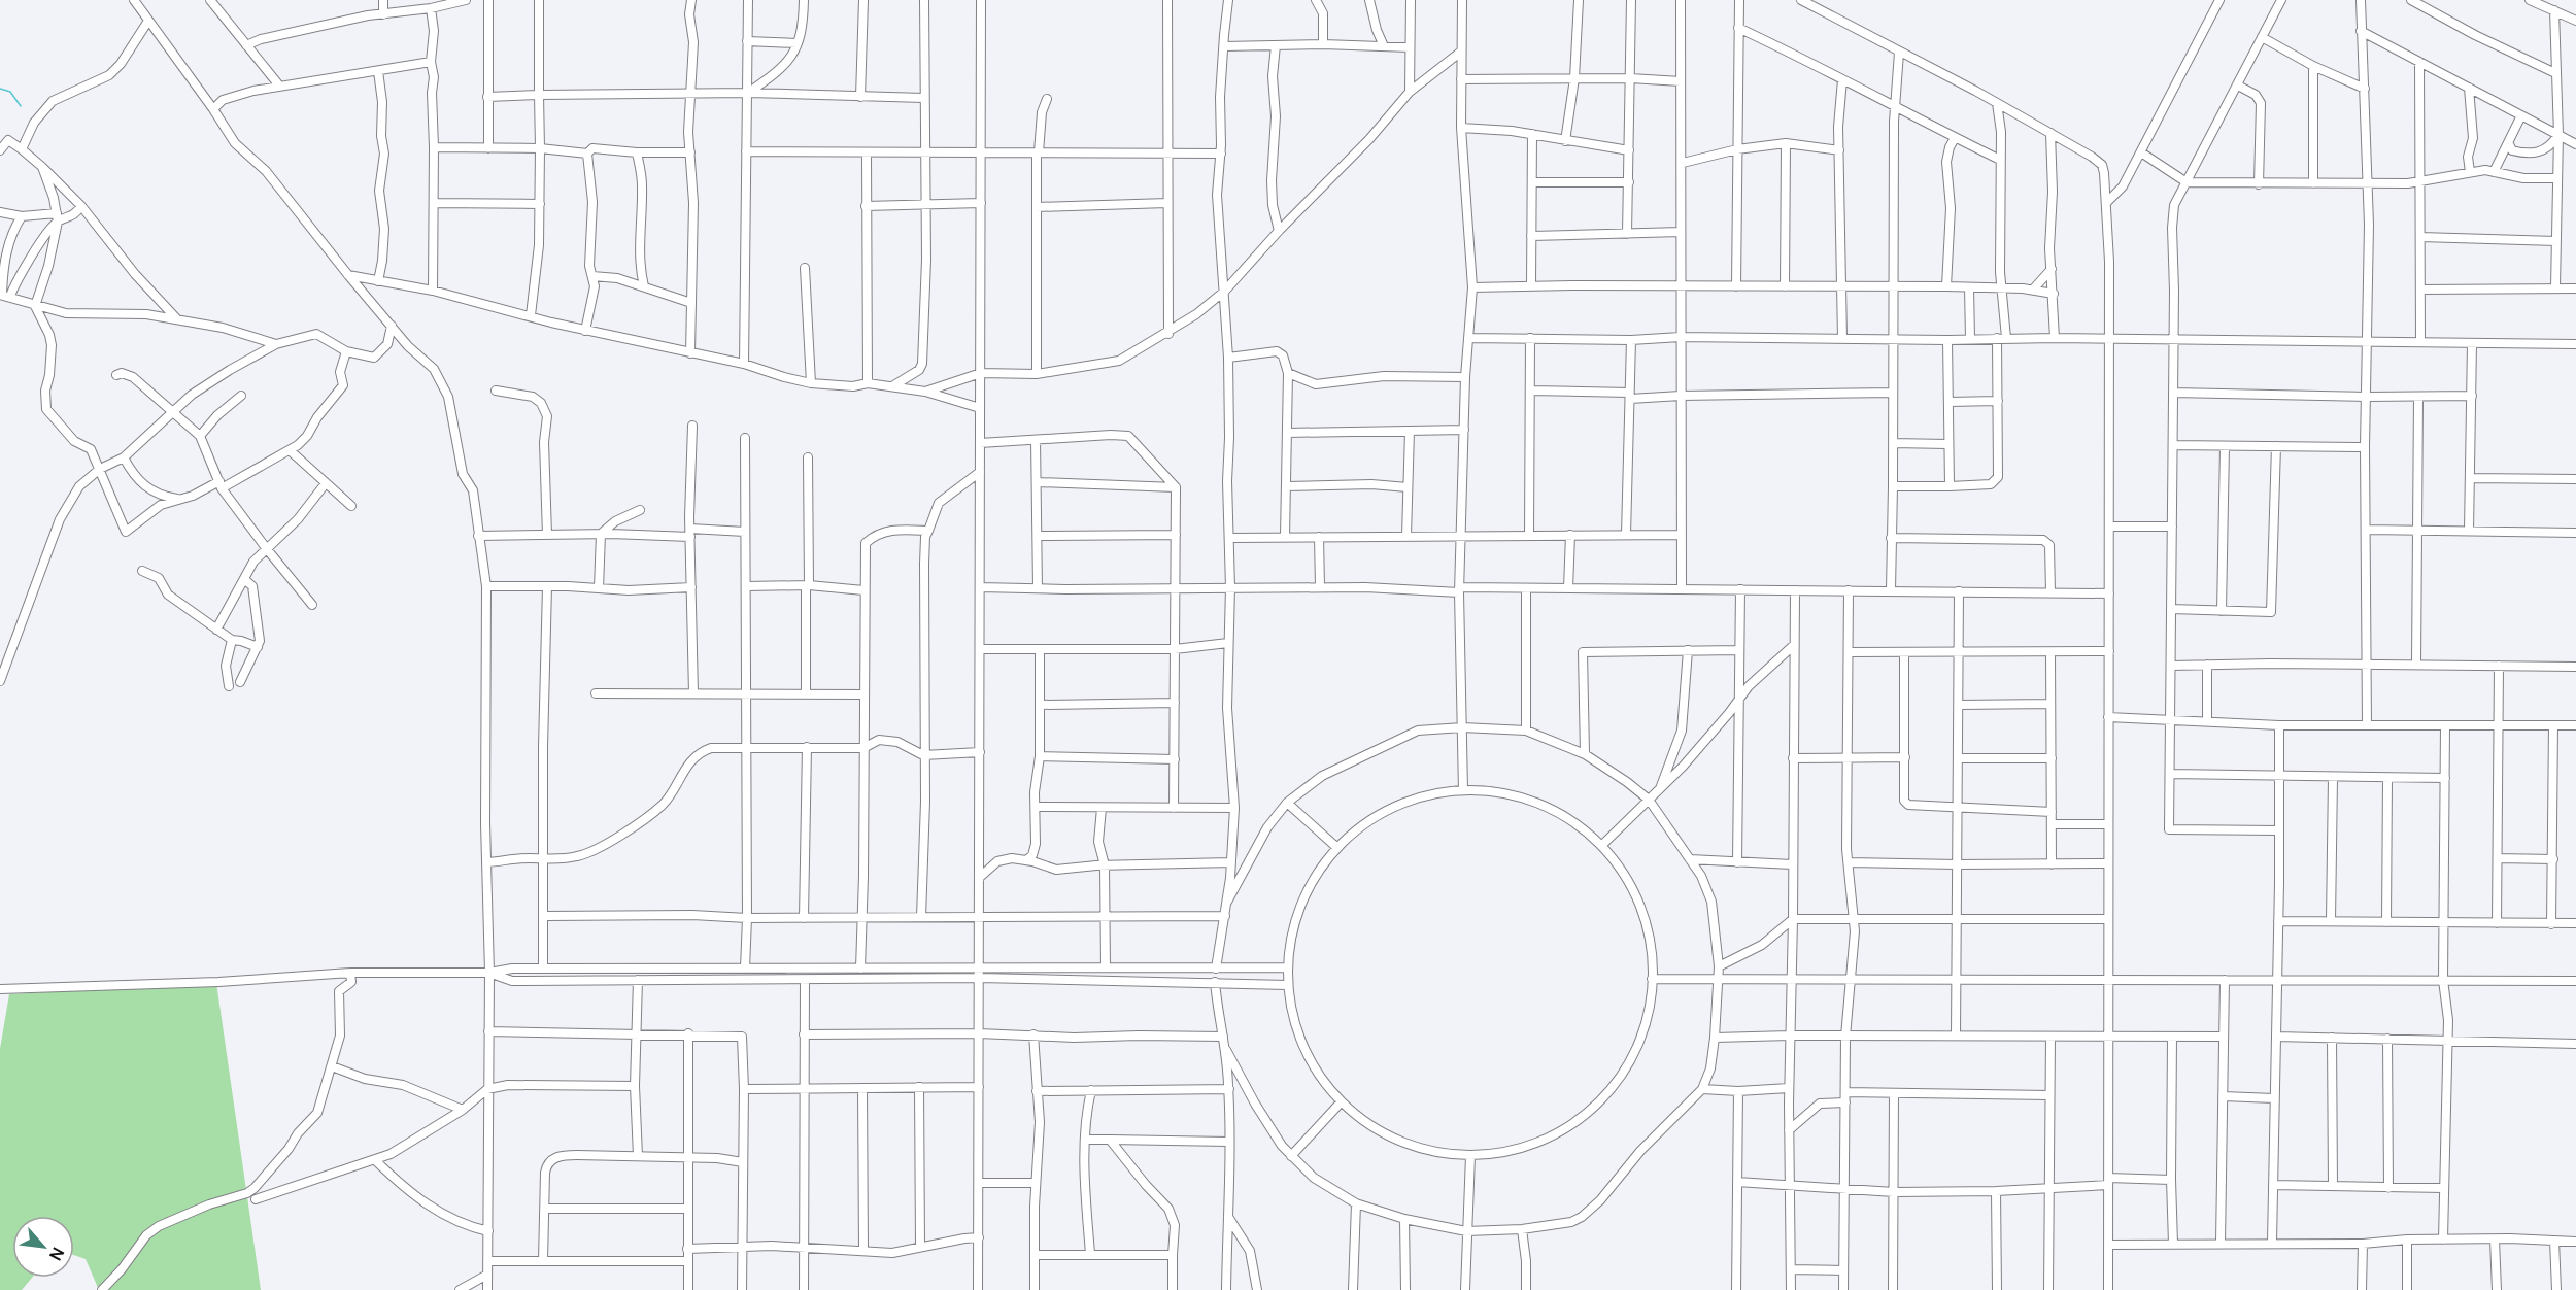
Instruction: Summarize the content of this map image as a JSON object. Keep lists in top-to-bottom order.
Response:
{
  "north": "bottom right"
}
